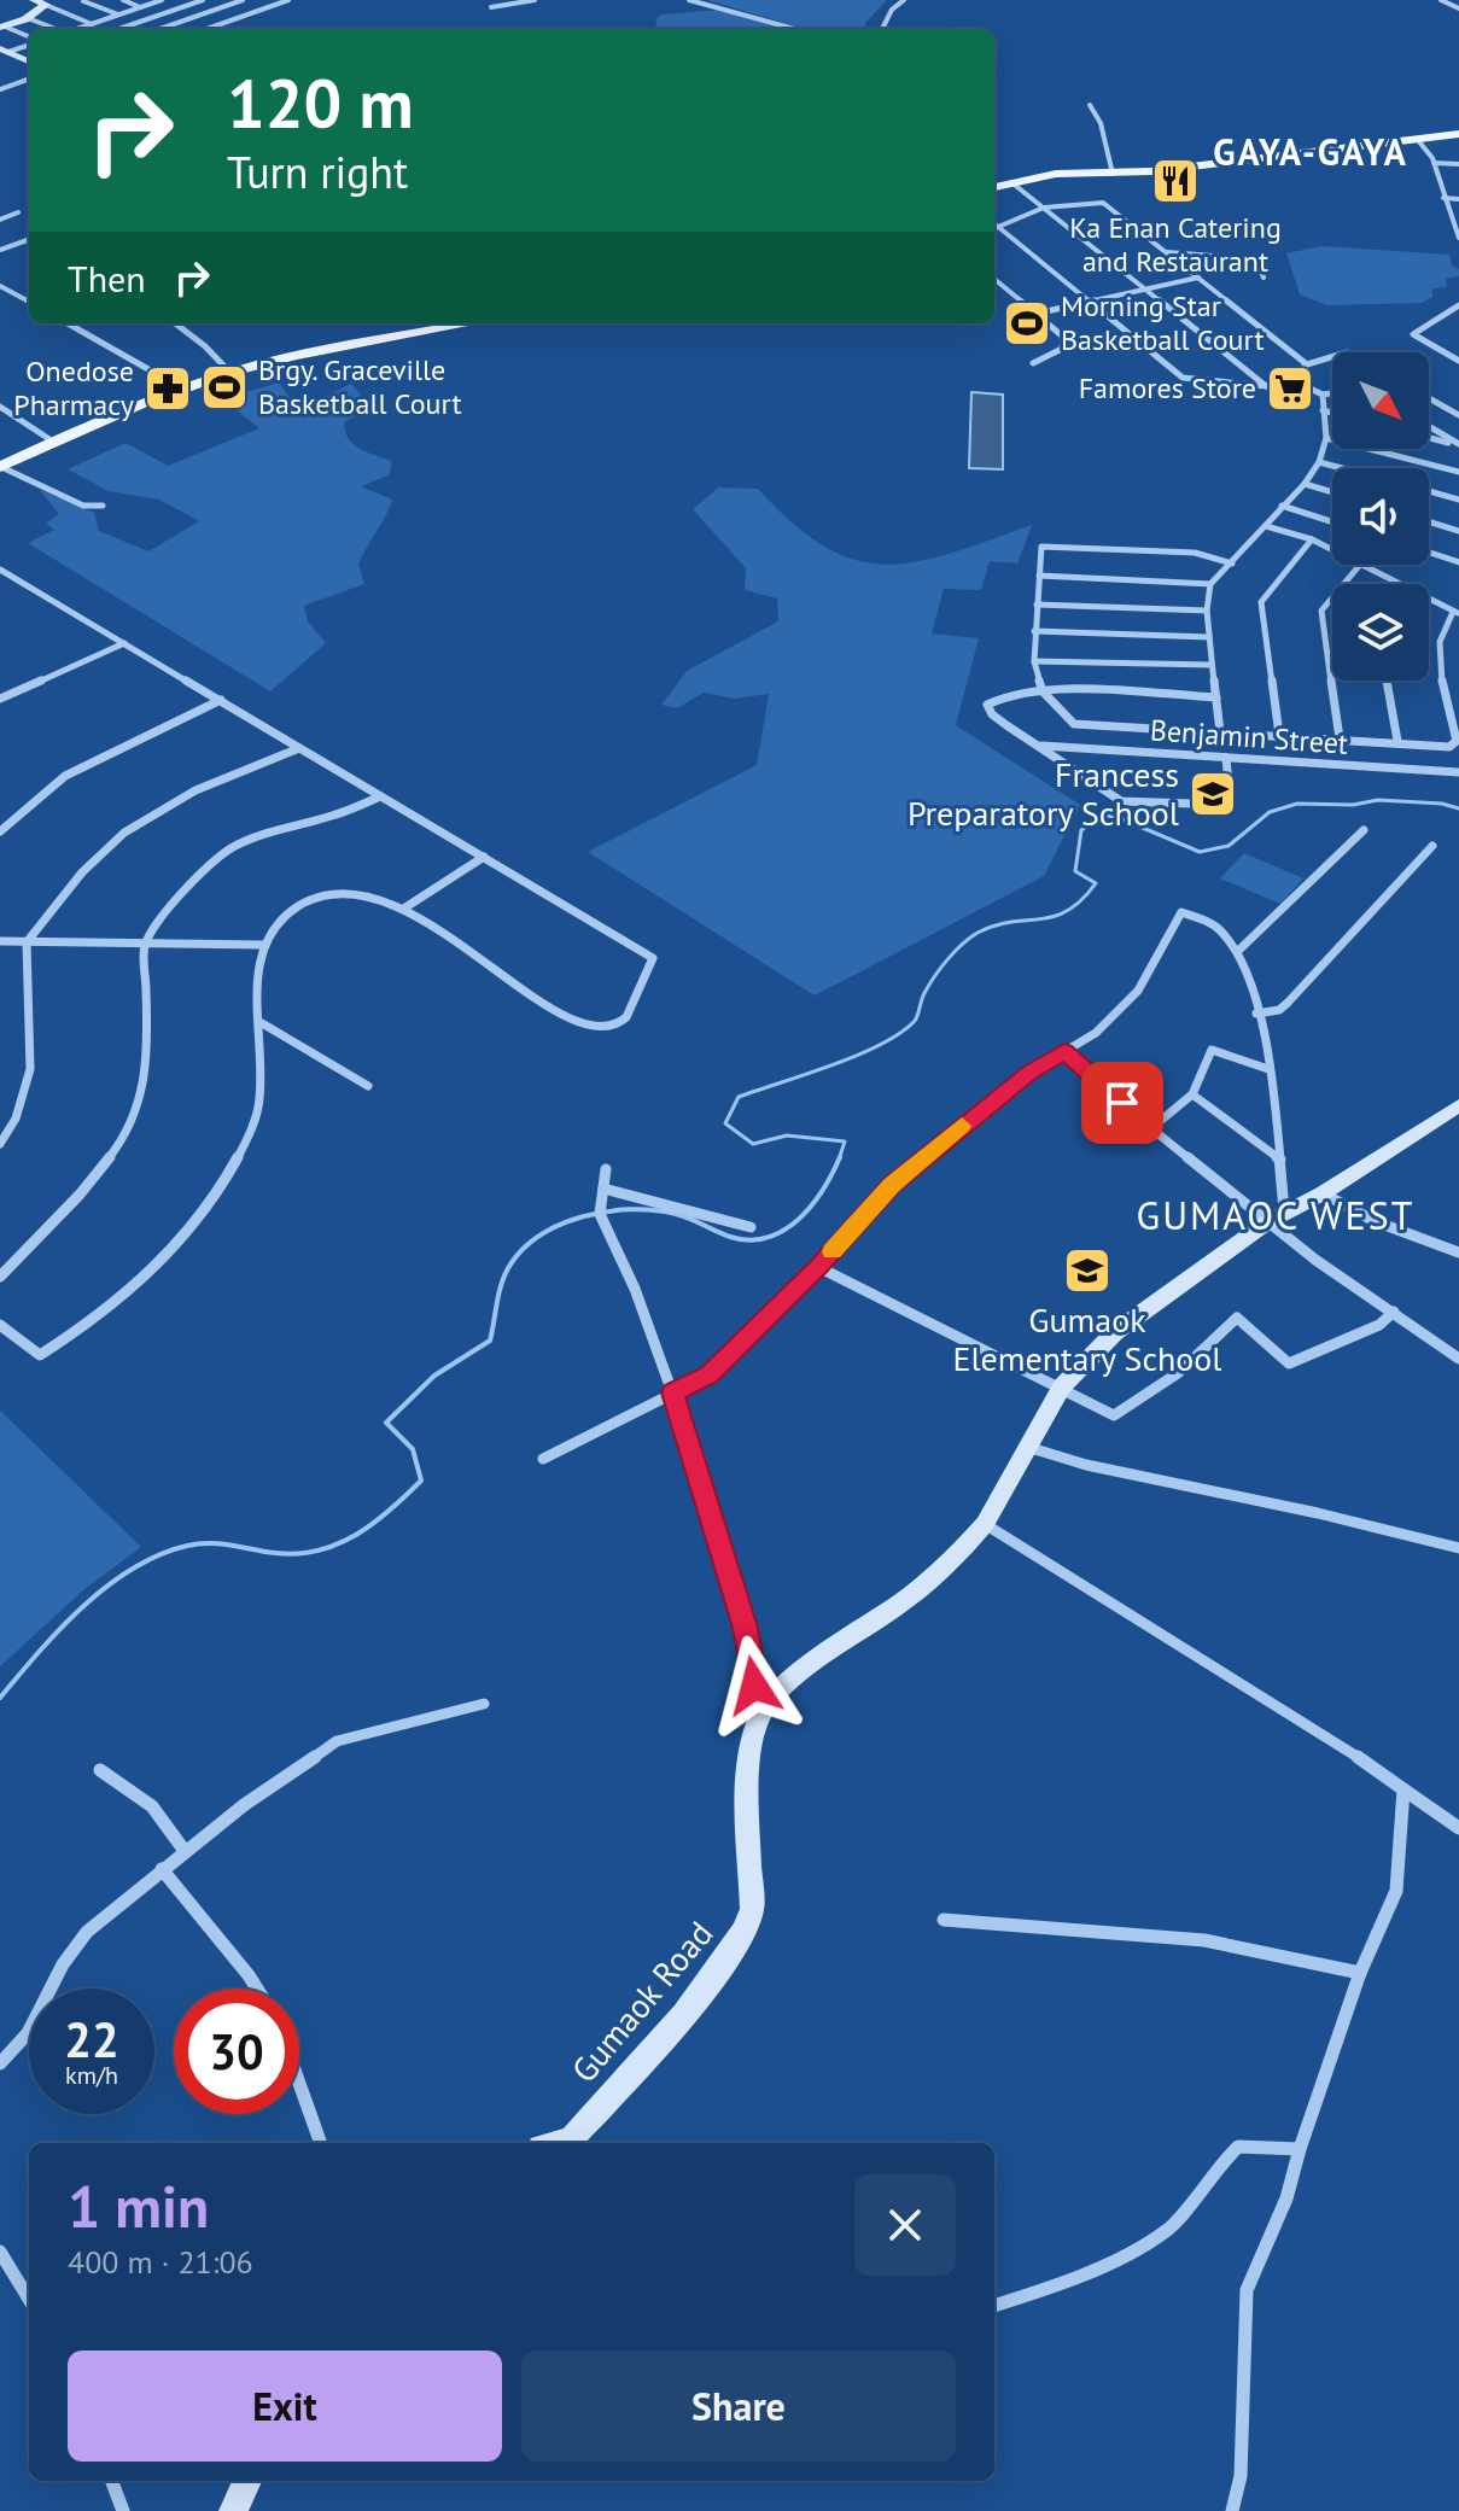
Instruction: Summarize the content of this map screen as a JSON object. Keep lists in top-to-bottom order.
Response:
{
  "streets": {
    "street": ["Benjamin Street", "Gumaok Road"]
  },
  "districts": ["GAYA-GAYA", "GUMAOC WEST"],
  "places": {
    "restaurant": ["Ka Enan Catering and Restaurant"],
    "sports": ["Morning Star Basketball Court", "Brgy. Graceville Basketball Court"],
    "pharmacy": ["Onedose Pharmacy"],
    "supermarket": ["Famores Store"],
    "school or university": ["Francess Preparatory School", "Gumaok Elementary School"]
  },
  "north": "bottom right",
  "page": {
    "turn": ["120 m", "Turn right"],
    "then": "Then",
    "speed": "22 km/h",
    "limit": "30",
    "heading": ["1 min", "400 m · 21:06"],
    "buttons": ["Exit", "Share"]
  }
}
